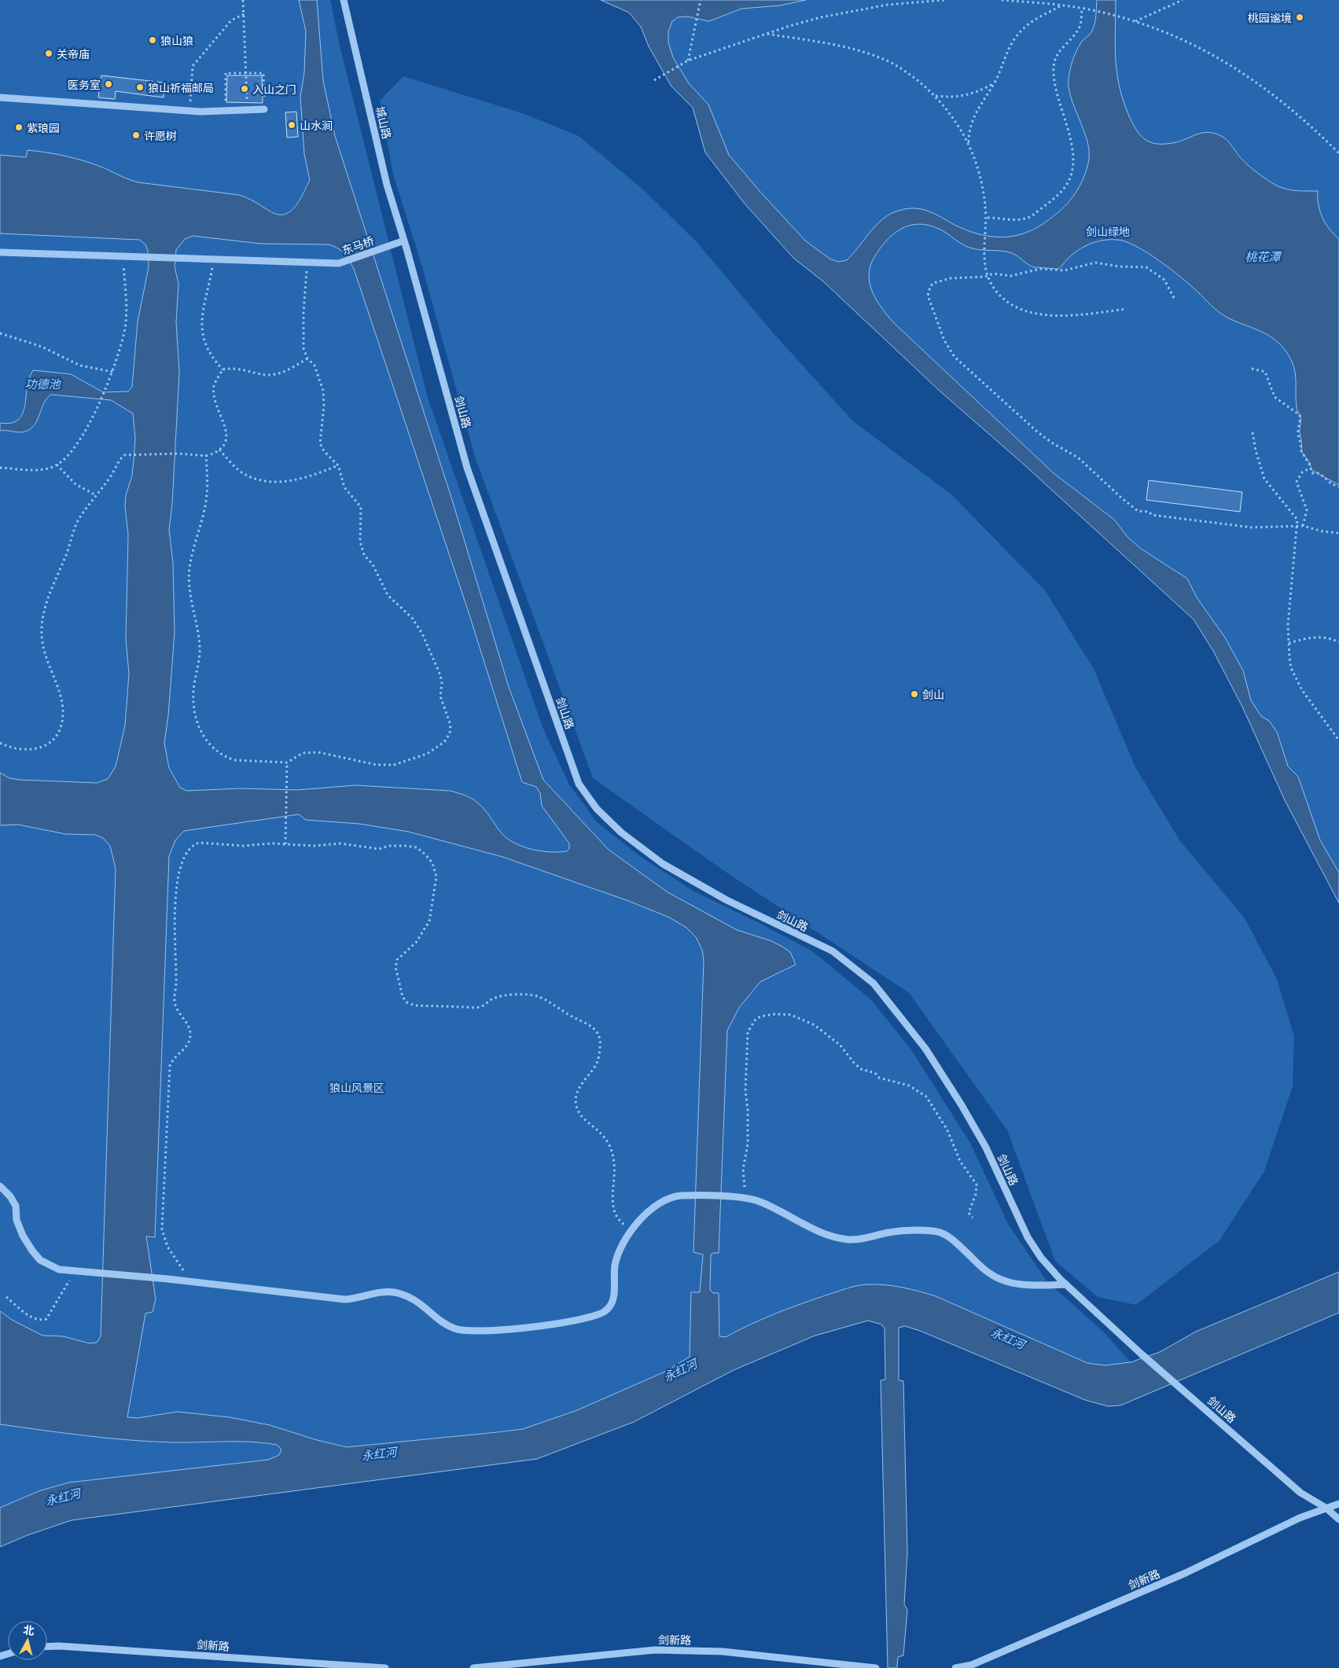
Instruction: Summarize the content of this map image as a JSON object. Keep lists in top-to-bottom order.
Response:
{
  "streets": {
    "street": [
      "城山路",
      "东马桥",
      "剑山路",
      "剑新路"
    ]
  },
  "crossings": [
    ["城山路", "东马桥"],
    ["城山路", "剑山路"],
    ["剑山路", "剑新路"]
  ],
  "water": ["桃花潭", "功德池", "永红河"],
  "parks": ["剑山绿地", "狼山风景区"],
  "places": [
    "桃园谧境",
    "狼山狼",
    "关帝庙",
    "医务室",
    "狼山祈福邮局",
    "入山之门",
    "山水涧",
    "紫琅园",
    "许愿树",
    "剑山"
  ],
  "north": "top"
}
